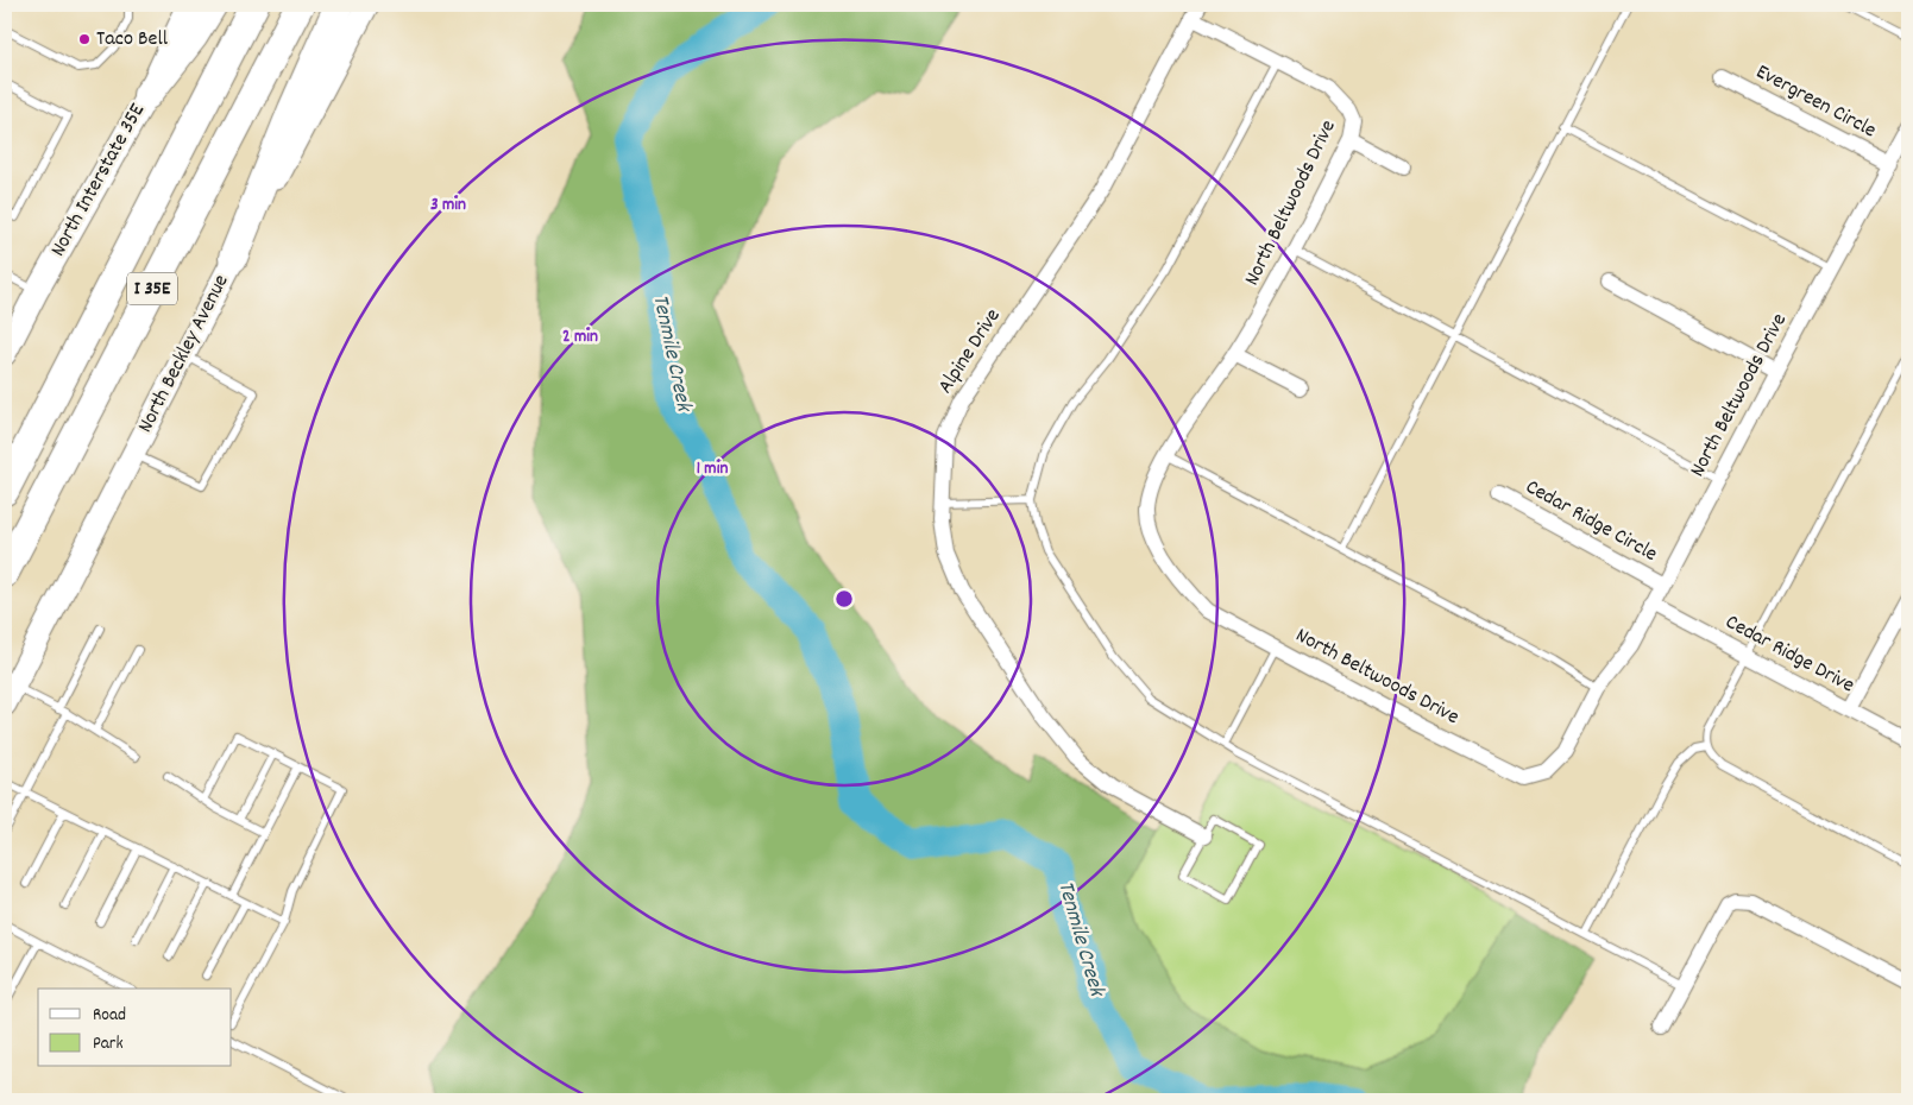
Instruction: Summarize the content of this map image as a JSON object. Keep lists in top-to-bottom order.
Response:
{
  "streets": {
    "highway": ["I 35E"],
    "main road": ["North Interstate 35E", "North Beckley Avenue"],
    "street": [
      "Evergreen Circle",
      "North Beltwoods Drive",
      "Alpine Drive",
      "Cedar Ridge Circle",
      "Cedar Ridge Drive"
    ]
  },
  "crossings": [
    ["Evergreen Circle", "North Beltwoods Drive"],
    ["North Beltwoods Drive", "Alpine Drive"],
    ["North Beltwoods Drive", "Cedar Ridge Circle"],
    ["North Beltwoods Drive", "Cedar Ridge Drive"]
  ],
  "water": ["Tenmile Creek"],
  "places": ["Taco Bell"],
  "legend": ["Road", "Park"],
  "rings": ["3 min", "2 min", "1 min"]
}
